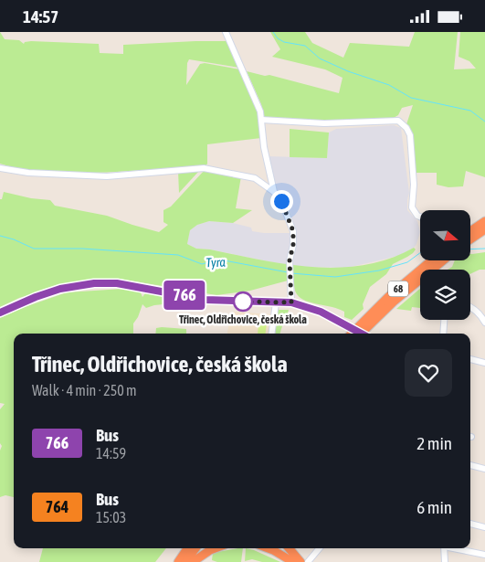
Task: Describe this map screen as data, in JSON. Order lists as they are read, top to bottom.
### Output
{
  "streets": {
    "highway": ["68"]
  },
  "water": ["Tyra"],
  "places": ["Třinec, Oldřichovice, česká škola"],
  "lines": ["bus line 766"],
  "north": "right",
  "page": {
    "status": "14:57",
    "on_map": "766",
    "heading": ["Třinec, Oldřichovice, česká škola", "Walk · 4 min · 250 m"],
    "list": [
      {
        "mark": "766",
        "name": "Bus",
        "note": "14:59",
        "value": "2 min"
      },
      {
        "mark": "764",
        "name": "Bus",
        "note": "15:03",
        "value": "6 min"
      }
    ]
  }
}
